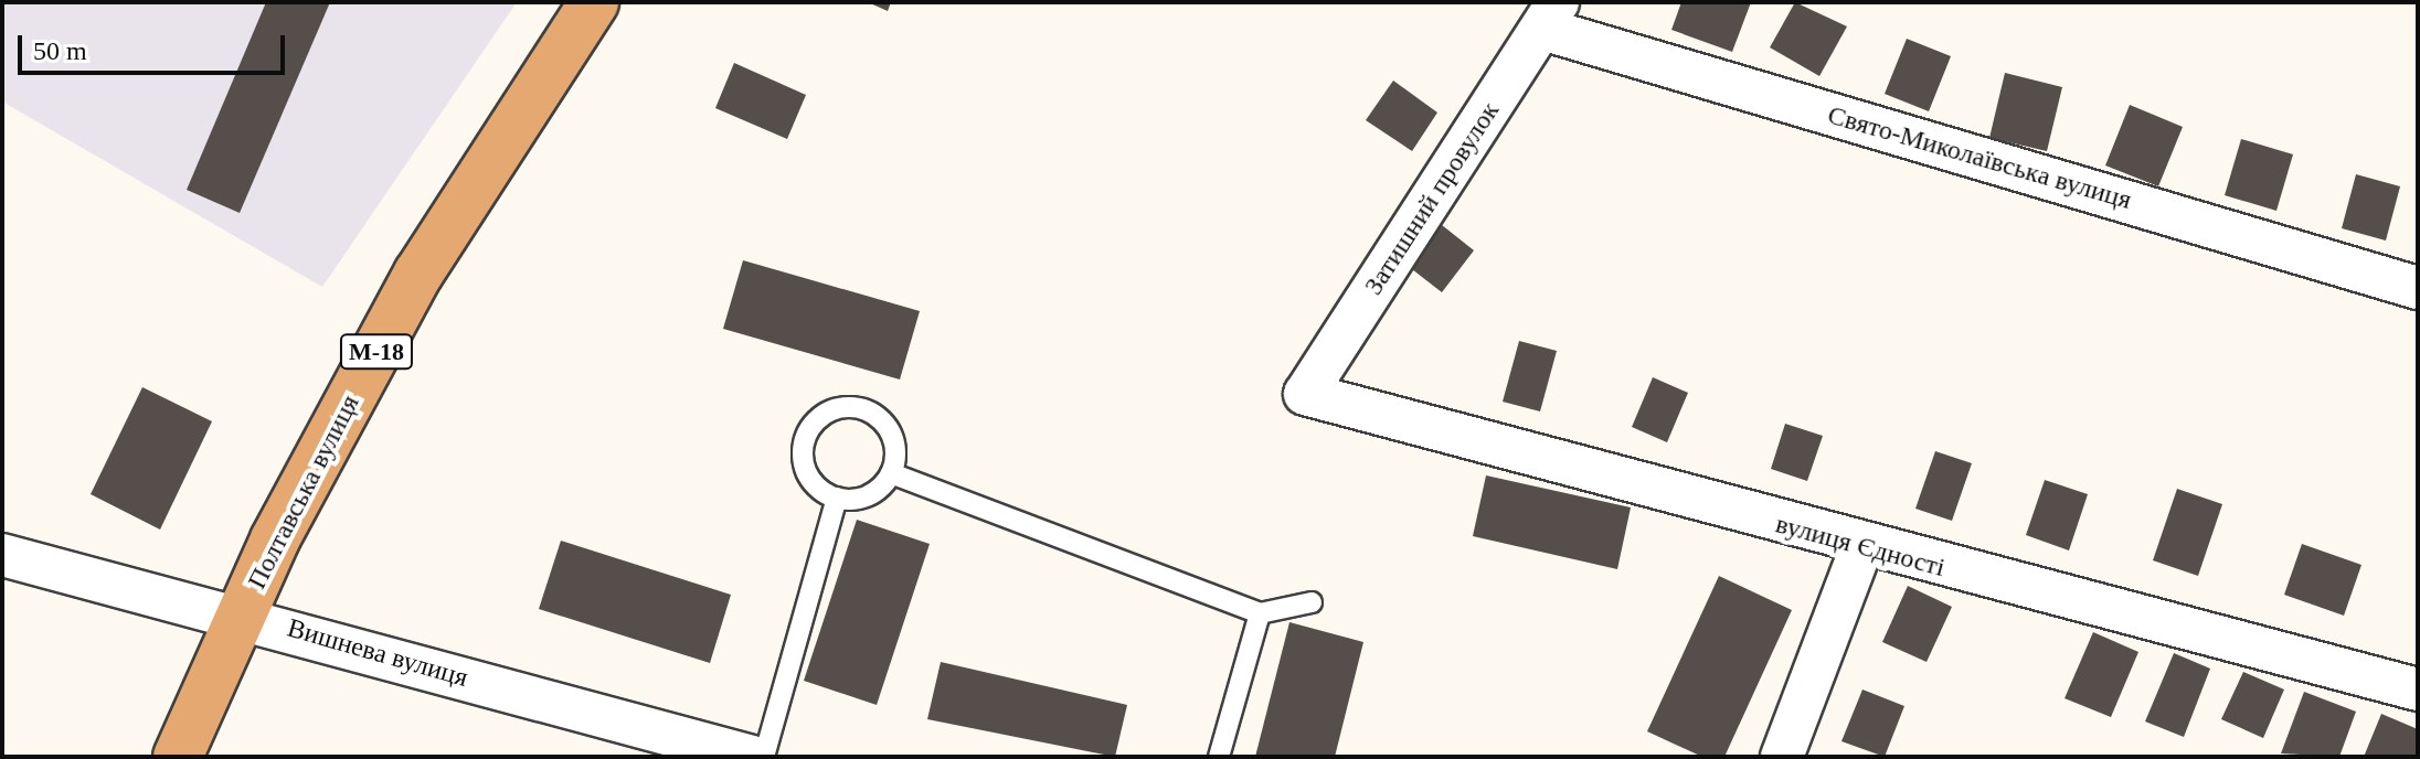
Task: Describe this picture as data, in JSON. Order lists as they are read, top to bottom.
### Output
{
  "streets": {
    "highway": ["М-18", "Полтавська вулиця"],
    "street": [
      "Свято-Миколаївська вулиця",
      "Затишний провулок",
      "вулиця Єдності",
      "Вишнева вулиця"
    ]
  },
  "crossings": [
    ["Свято-Миколаївська вулиця", "Затишний провулок"],
    ["Затишний провулок", "вулиця Єдності"],
    ["Полтавська вулиця", "Вишнева вулиця"]
  ],
  "scale_bar": "50 m"
}
